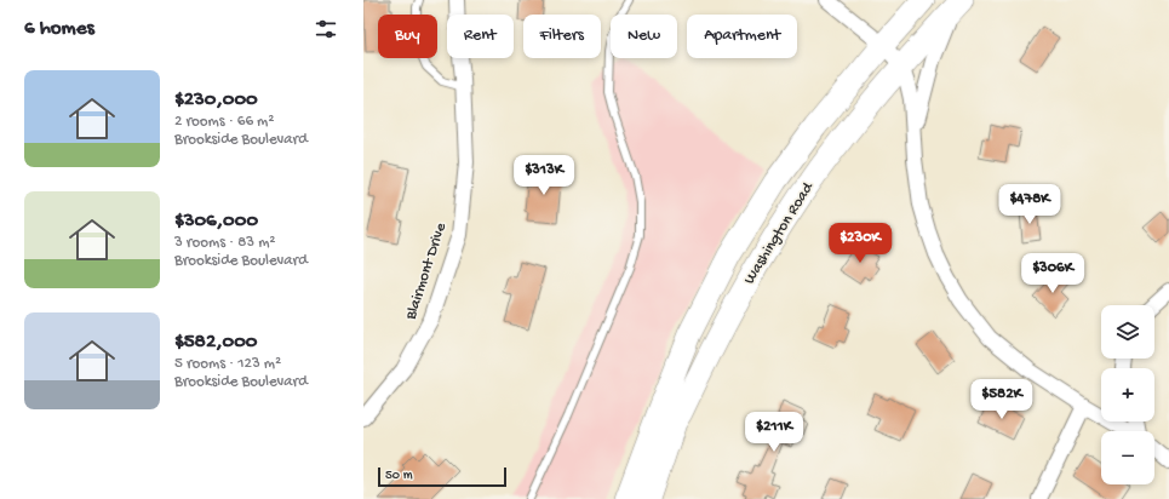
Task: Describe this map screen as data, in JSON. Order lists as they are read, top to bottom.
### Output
{
  "streets": {
    "main road": ["Washington Road"],
    "street": ["Blairmont Drive"]
  },
  "scale_bar": "50 m",
  "page": {
    "heading": "6 homes",
    "chip": [
      "Buy",
      "Rent",
      "Filters",
      "New",
      "Apartment"
    ],
    "list": [
      {
        "name": "$230,000",
        "note": "2 rooms · 66 m² · Brookside Boulevard"
      },
      {
        "name": "$306,000",
        "note": "3 rooms · 83 m² · Brookside Boulevard"
      },
      {
        "name": "$582,000",
        "note": "5 rooms · 123 m² · Brookside Boulevard"
      }
    ],
    "price": [
      "$313K",
      "$478K",
      "$230K",
      "$306K",
      "$582K",
      "$211K"
    ],
    "map_buttons": ["+", "−"],
    "scale": "50 m"
  }
}
